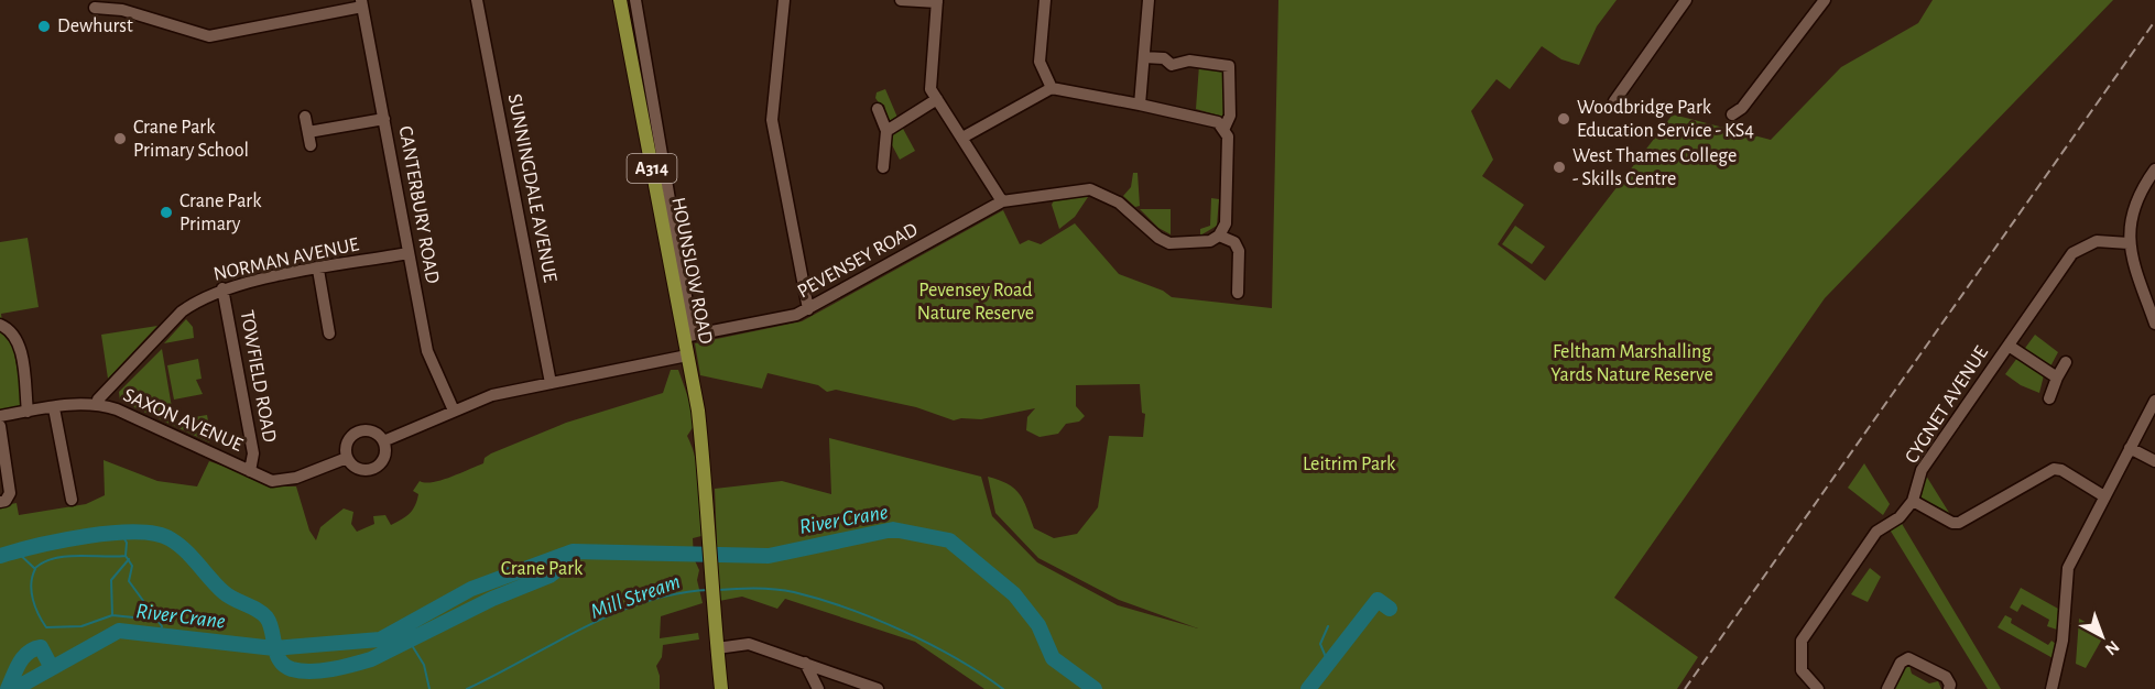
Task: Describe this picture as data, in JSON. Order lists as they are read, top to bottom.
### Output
{
  "streets": {
    "main road": ["A314", "HOUNSLOW ROAD"],
    "street": [
      "SUNNINGDALE AVENUE",
      "CANTERBURY ROAD",
      "NORMAN AVENUE",
      "PEVENSEY ROAD",
      "TOWFIELD ROAD",
      "CYGNET AVENUE",
      "SAXON AVENUE"
    ]
  },
  "crossings": [
    ["A314", "HOUNSLOW ROAD"],
    ["CANTERBURY ROAD", "NORMAN AVENUE"],
    ["NORMAN AVENUE", "TOWFIELD ROAD"],
    ["NORMAN AVENUE", "SAXON AVENUE"],
    ["PEVENSEY ROAD", "HOUNSLOW ROAD"],
    ["TOWFIELD ROAD", "SAXON AVENUE"]
  ],
  "water": ["River Crane", "Mill Stream"],
  "parks": [
    "Pevensey Road Nature Reserve",
    "Feltham Marshalling Yards Nature Reserve",
    "Leitrim Park",
    "Crane Park"
  ],
  "places": [
    "Dewhurst",
    "Woodbridge Park Education Service - KS4",
    "Crane Park Primary School",
    "West Thames College - Skills Centre",
    "Crane Park Primary"
  ],
  "north": "bottom right"
}
